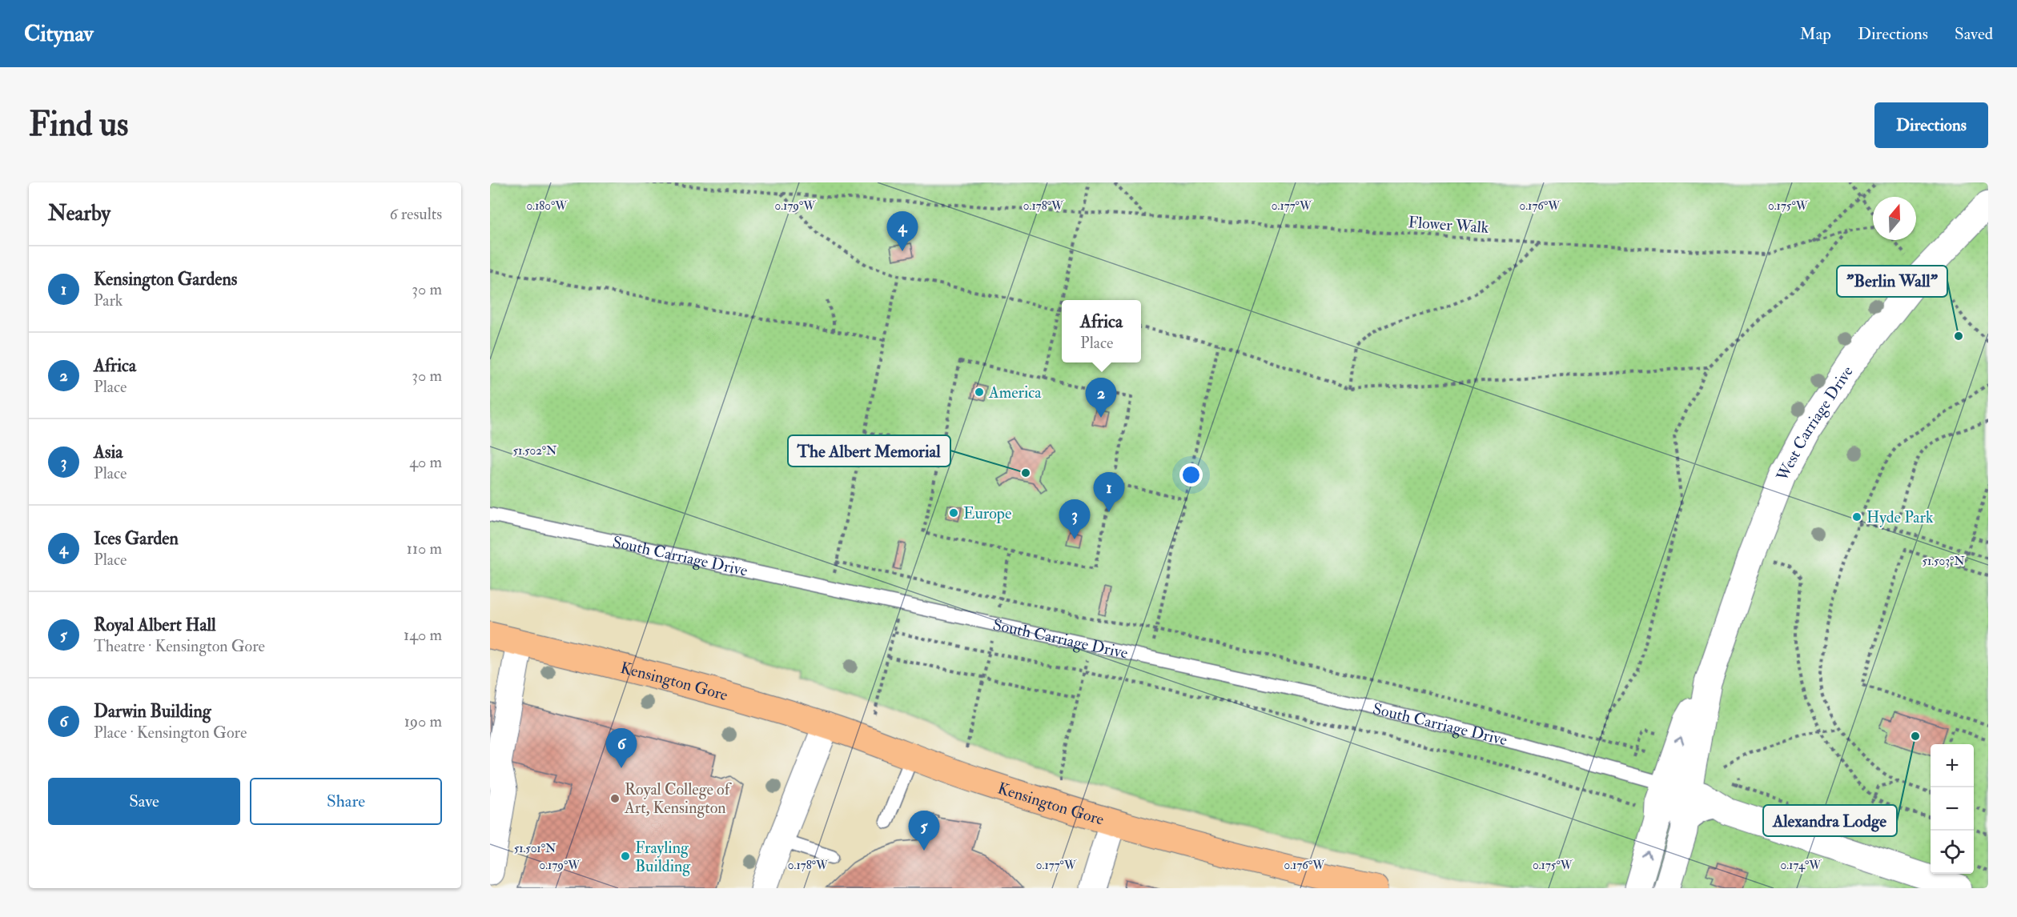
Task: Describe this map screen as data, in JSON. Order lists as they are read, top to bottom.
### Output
{
  "streets": {
    "main road": ["Kensington Gore"],
    "street": ["West Carriage Drive"],
    "lane": ["South Carriage Drive"],
    "path": ["Flower Walk"]
  },
  "crossings": [
    ["West Carriage Drive", "South Carriage Drive"]
  ],
  "places": [
    "\"Berlin Wall\"",
    "America",
    "The Albert Memorial",
    "Europe",
    "Hyde Park",
    "Alexandra Lodge",
    "Royal College of Art, Kensington",
    "Frayling Building"
  ],
  "north": "top",
  "page": {
    "header": "Citynav",
    "nav": ["Map", "Directions", "Saved"],
    "buttons": [
      "Directions",
      ["Save", "Share"]
    ],
    "title": "Find us",
    "heading": ["Nearby", "6 results"],
    "pins": [
      "4",
      "2",
      "1",
      "3",
      "6",
      "5"
    ],
    "list": [
      {
        "mark": "1",
        "name": "Kensington Gardens",
        "note": "Park",
        "value": "30 m"
      },
      {
        "mark": "2",
        "name": "Africa",
        "note": "Place",
        "value": "30 m"
      },
      {
        "mark": "3",
        "name": "Asia",
        "note": "Place",
        "value": "40 m"
      },
      {
        "mark": "4",
        "name": "Ices Garden",
        "note": "Place",
        "value": "110 m"
      },
      {
        "mark": "5",
        "name": "Royal Albert Hall",
        "note": "Theatre · Kensington Gore",
        "value": "140 m"
      },
      {
        "mark": "6",
        "name": "Darwin Building",
        "note": "Place · Kensington Gore",
        "value": "190 m"
      }
    ],
    "popup": ["Africa", "Place"],
    "map_buttons": ["+", "−"]
  },
  "coordinates": [
    "0.180°W",
    "0.179°W",
    "0.178°W",
    "0.177°W",
    "0.176°W",
    "0.175°W",
    "51.502°N",
    "51.503°N",
    "51.501°N",
    "0.174°W"
  ]
}
